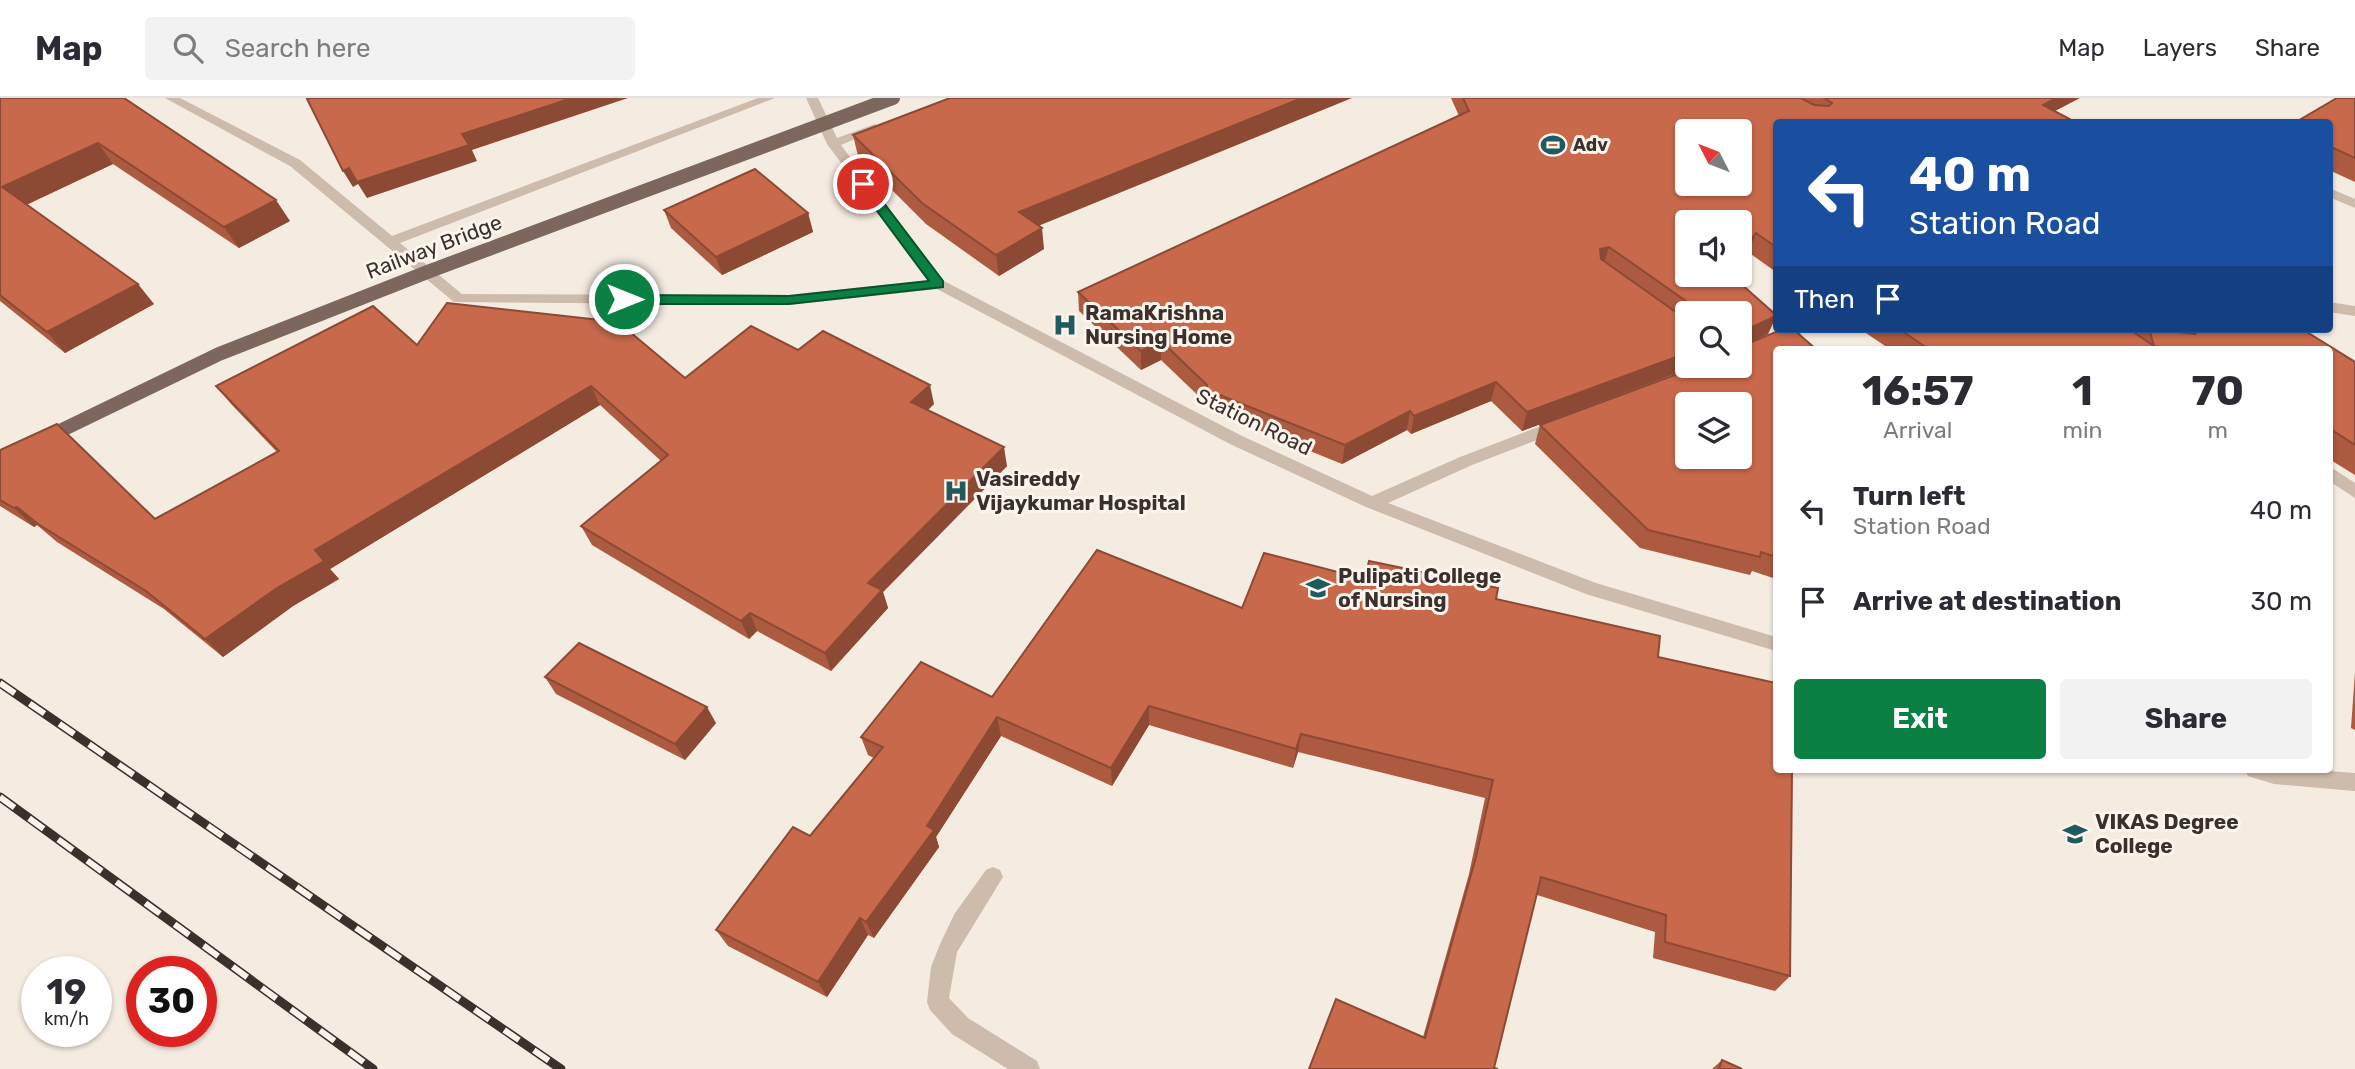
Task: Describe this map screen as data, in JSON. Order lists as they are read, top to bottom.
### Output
{
  "streets": {
    "main road": ["Railway Bridge"],
    "street": ["Station Road"]
  },
  "places": {
    "sports": ["Adv"],
    "hospital": ["RamaKrishna Nursing Home", "Vasireddy Vijaykumar Hospital"],
    "school or university": ["Pulipati College of Nursing", "VIKAS Degree College"]
  },
  "north": "top left",
  "page": {
    "header": "Map",
    "search": "Search here",
    "nav": ["Map", "Layers", "Share"],
    "turn": ["40 m", "Station Road"],
    "then": "Then",
    "eta": [
      "16:57",
      "Arrival",
      "1",
      "min",
      "70",
      "m"
    ],
    "list": [
      {
        "name": "Turn left",
        "note": "Station Road",
        "value": "40 m"
      },
      {
        "name": "Arrive at destination",
        "value": "30 m"
      }
    ],
    "buttons": ["Exit", "Share"],
    "speed": "19 km/h",
    "limit": "30"
  }
}
